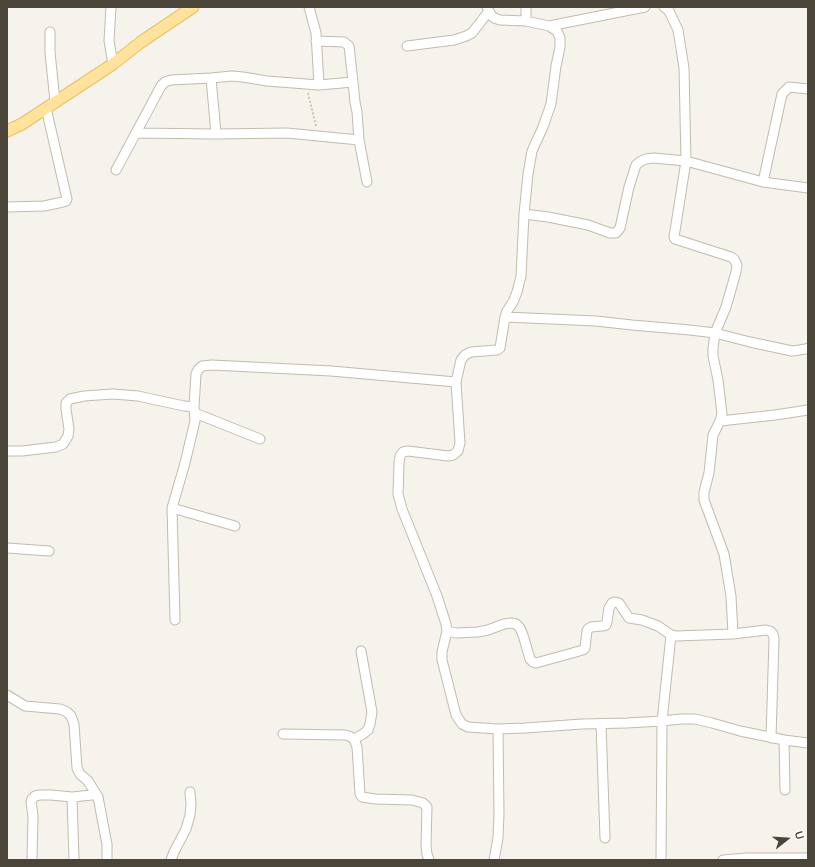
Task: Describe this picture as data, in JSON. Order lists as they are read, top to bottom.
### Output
{
  "north": "right"
}
